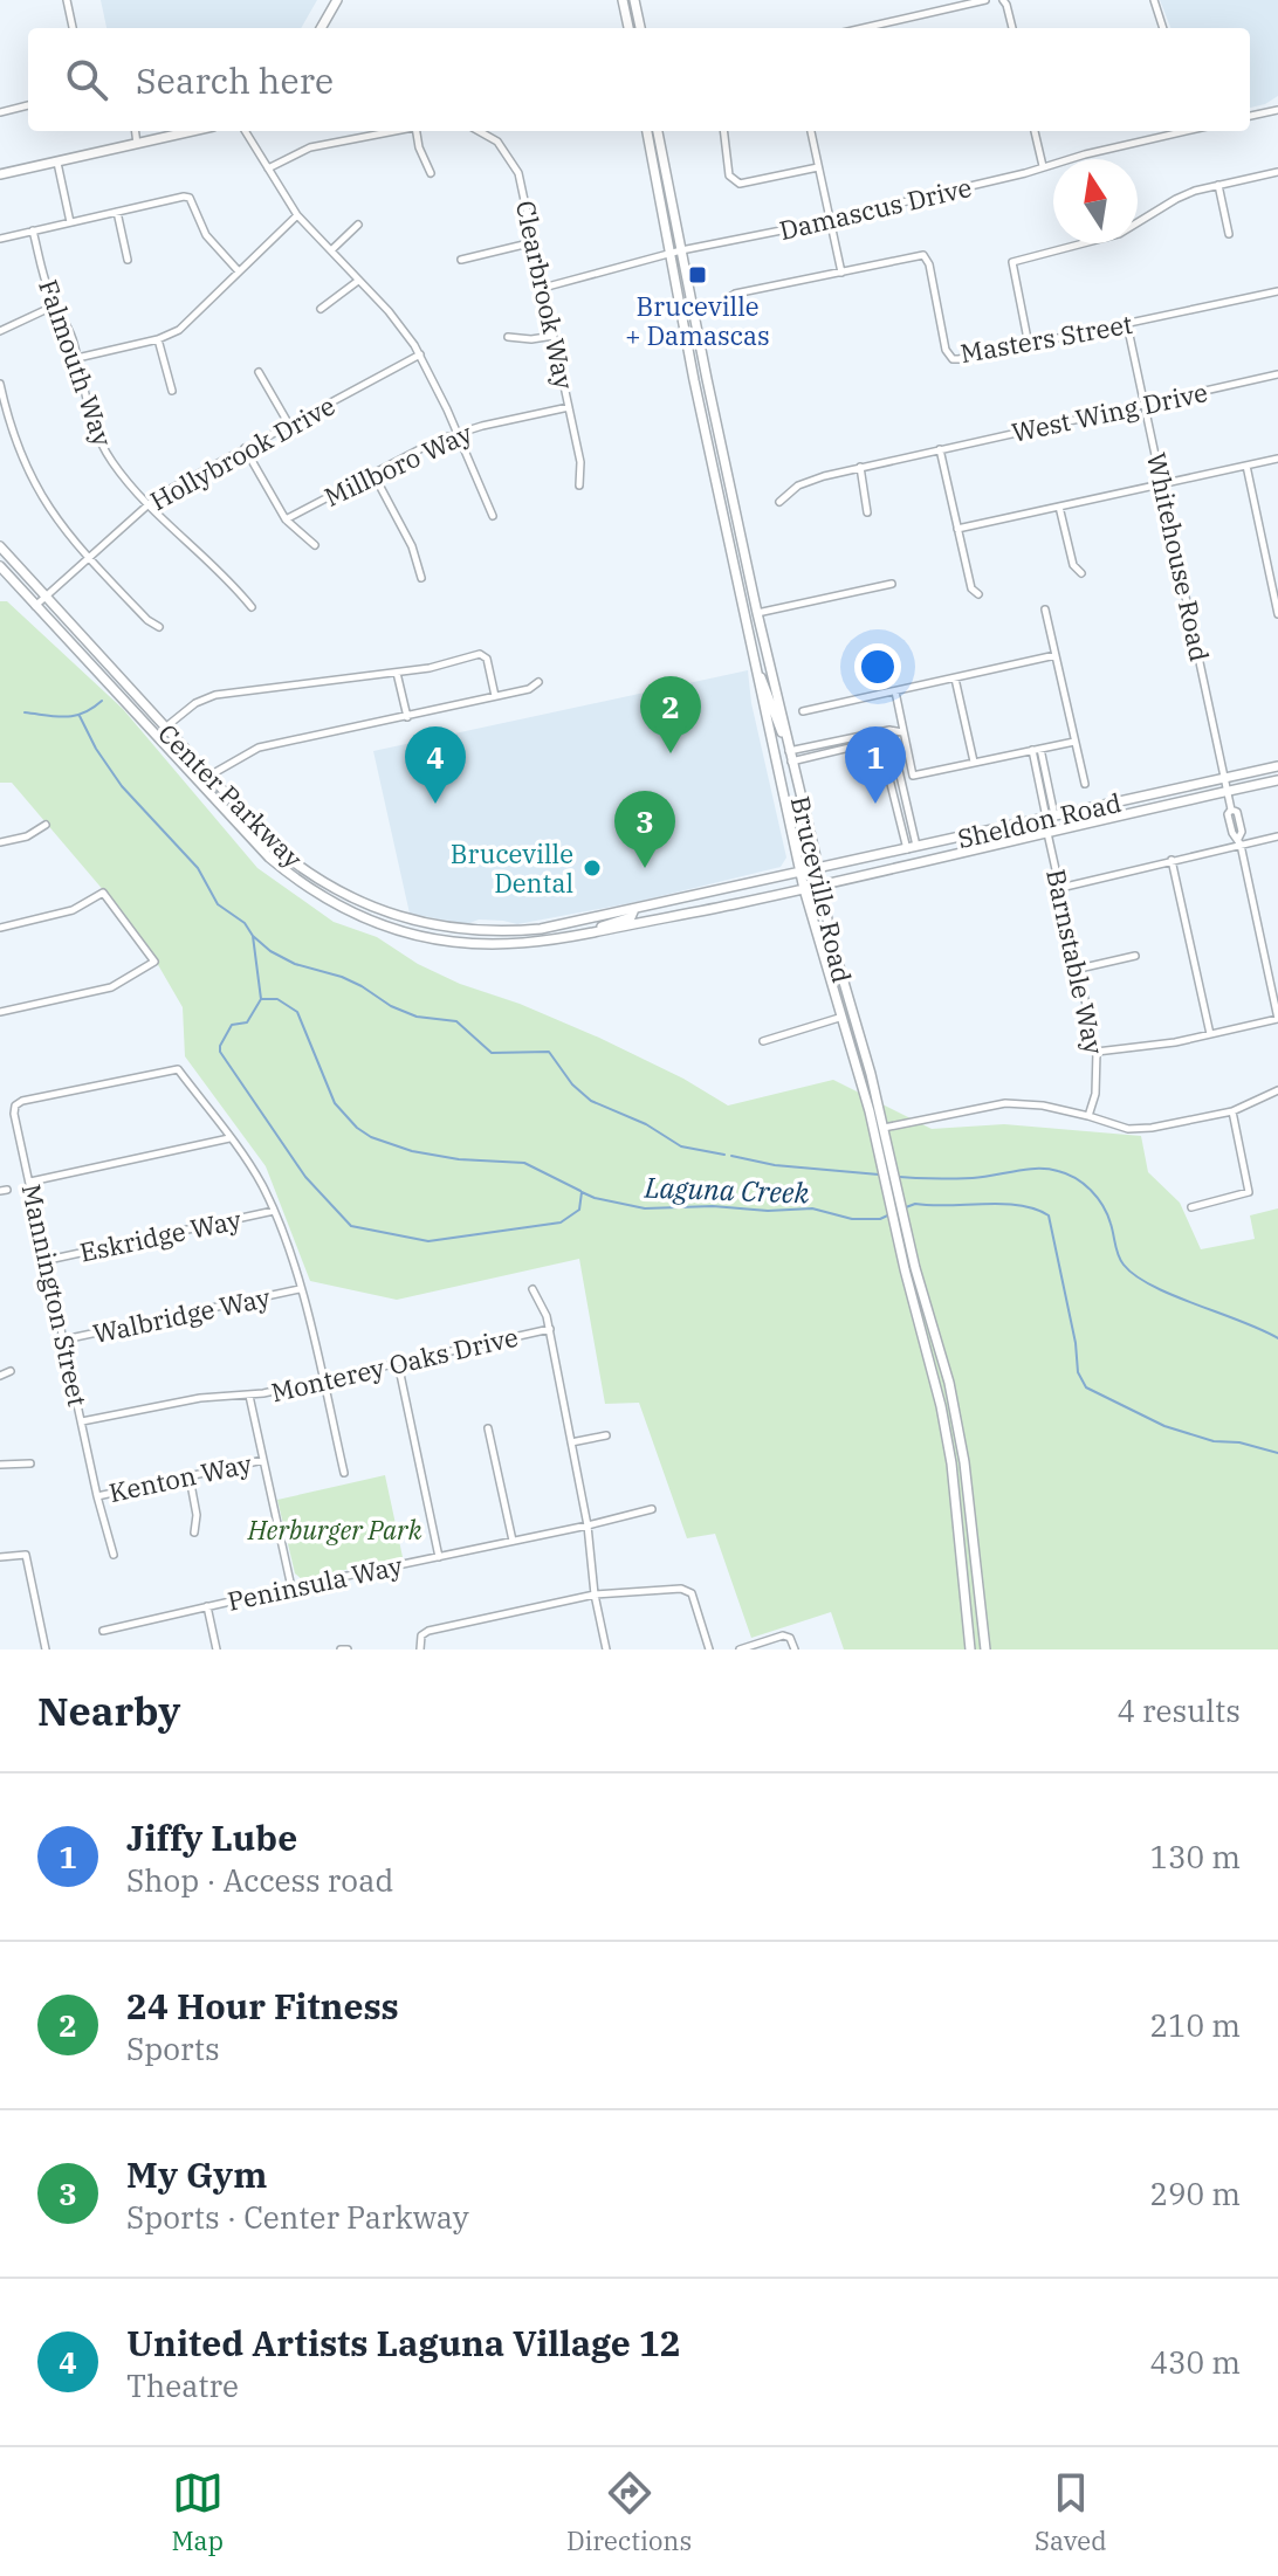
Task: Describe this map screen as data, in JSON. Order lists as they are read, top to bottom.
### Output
{
  "streets": {
    "main road": ["Center Parkway", "Sheldon Road", "Bruceville Road"],
    "street": [
      "Damascus Drive",
      "Clearbrook Way",
      "Masters Street",
      "Falmouth Way",
      "West Wing Drive",
      "Hollybrook Drive",
      "Millboro Way",
      "Whitehouse Road",
      "Barnstable Way",
      "Eskridge Way",
      "Mannington Street",
      "Walbridge Way",
      "Monterey Oaks Drive",
      "Kenton Way",
      "Peninsula Way"
    ]
  },
  "crossings": [
    ["Damascus Drive", "Clearbrook Way"],
    ["Damascus Drive", "Bruceville Road"],
    ["Clearbrook Way", "Millboro Way"],
    ["Masters Street", "Whitehouse Road"],
    ["Falmouth Way", "Hollybrook Drive"],
    ["West Wing Drive", "Whitehouse Road"],
    ["Hollybrook Drive", "Center Parkway"],
    ["Whitehouse Road", "Sheldon Road"],
    ["Center Parkway", "Sheldon Road"],
    ["Center Parkway", "Bruceville Road"],
    ["Sheldon Road", "Bruceville Road"],
    ["Sheldon Road", "Barnstable Way"],
    ["Eskridge Way", "Mannington Street"],
    ["Mannington Street", "Walbridge Way"],
    ["Mannington Street", "Monterey Oaks Drive"],
    ["Mannington Street", "Kenton Way"],
    ["Monterey Oaks Drive", "Peninsula Way"]
  ],
  "water": ["Laguna Creek"],
  "parks": ["Herburger Park"],
  "places": {
    "transit": ["Bruceville + Damascas"],
    "other": ["Bruceville Dental"]
  },
  "north": "top",
  "page": {
    "search": "Search here",
    "pins": [
      "2",
      "1",
      "4",
      "3"
    ],
    "heading": ["Nearby", "4 results"],
    "list": [
      {
        "mark": "1",
        "name": "Jiffy Lube",
        "note": "Shop · Access road",
        "value": "130 m"
      },
      {
        "mark": "2",
        "name": "24 Hour Fitness",
        "note": "Sports",
        "value": "210 m"
      },
      {
        "mark": "3",
        "name": "My Gym",
        "note": "Sports · Center Parkway",
        "value": "290 m"
      },
      {
        "mark": "4",
        "name": "United Artists Laguna Village 12",
        "note": "Theatre",
        "value": "430 m"
      }
    ],
    "nav": ["Map", "Directions", "Saved"]
  }
}
